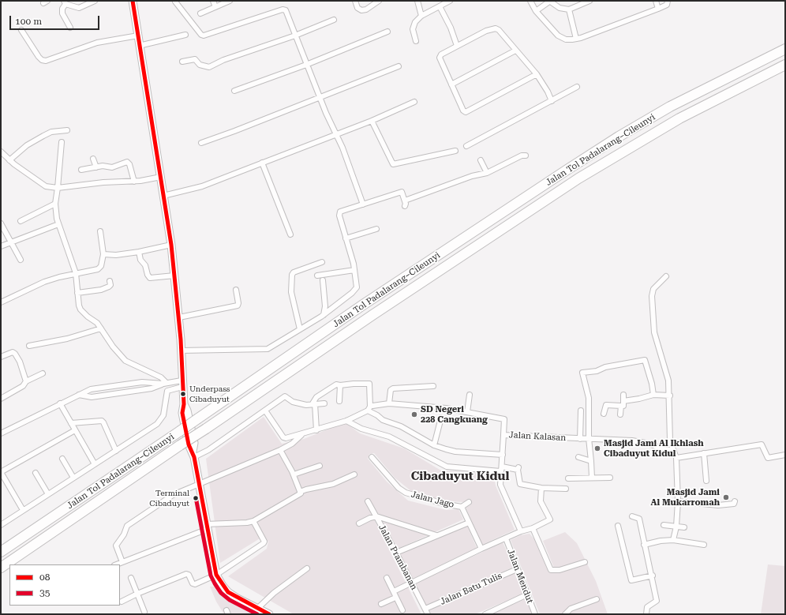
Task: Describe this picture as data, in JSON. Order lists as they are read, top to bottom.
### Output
{
  "streets": {
    "highway": ["Jalan Tol Padalarang–Cileunyi"],
    "street": [
      "Jalan Kalasan",
      "Jalan Jago",
      "Jalan Prambanan",
      "Jalan Mendut",
      "Jalan Batu Tulis"
    ]
  },
  "crossings": [
    ["Jalan Prambanan", "Jalan Batu Tulis"],
    ["Jalan Mendut", "Jalan Batu Tulis"]
  ],
  "districts": ["Cibaduyut Kidul"],
  "places": [
    "Underpass Cibaduyut",
    "SD Negeri 228 Cangkuang",
    "Masjid Jami Al Ikhlash Cibaduyut Kidul",
    "Masjid Jami Al Mukarromah",
    "Terminal Cibaduyut"
  ],
  "lines": ["transit line 08", "transit line 35"],
  "legend": ["08", "35"],
  "scale_bar": "100 m"
}
